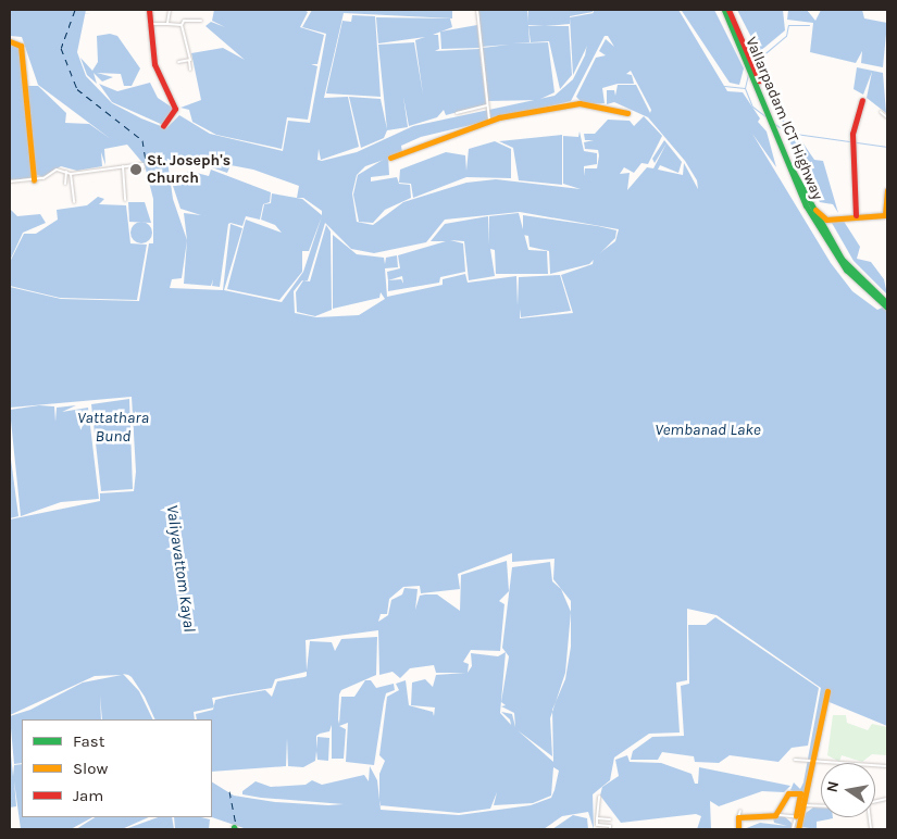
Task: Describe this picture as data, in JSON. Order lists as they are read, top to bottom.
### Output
{
  "streets": {
    "main road": ["Vallarpadam ICT Highway"]
  },
  "water": ["Vattathara Bund", "Vembanad Lake", "Valiyavattom Kayal"],
  "places": ["St. Joseph's Church"],
  "legend": ["Fast", "Slow", "Jam"],
  "north": "left"
}
